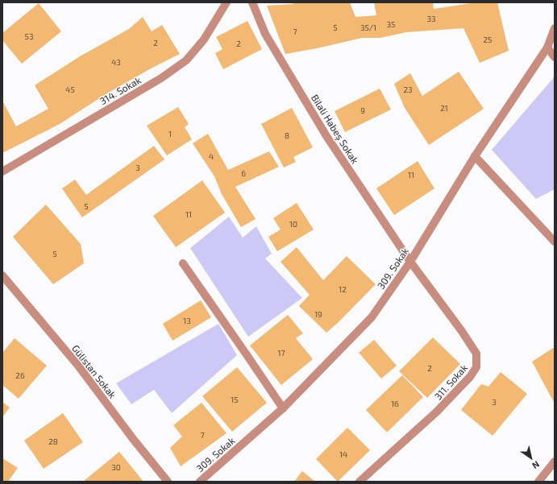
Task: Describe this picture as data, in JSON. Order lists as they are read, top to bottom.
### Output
{
  "streets": {
    "street": [
      "314. Sokak",
      "Bilali Habeş Sokak",
      "309. Sokak",
      "Gülistan Sokak",
      "311. Sokak"
    ]
  },
  "crossings": [
    ["Bilali Habeş Sokak", "309. Sokak"],
    ["Bilali Habeş Sokak", "311. Sokak"],
    ["309. Sokak", "311. Sokak"]
  ],
  "house_numbers": [
    "33",
    "35",
    "5",
    "35/1",
    "7",
    "53",
    "25",
    "2",
    "2",
    "43",
    "45",
    "23",
    "21",
    "9",
    "1",
    "8",
    "4",
    "3",
    "6",
    "11",
    "5",
    "11",
    "10",
    "5",
    "12",
    "19",
    "13",
    "17",
    "2",
    "26",
    "15",
    "3",
    "16",
    "7",
    "28",
    "14",
    "30"
  ],
  "north": "bottom right"
}
